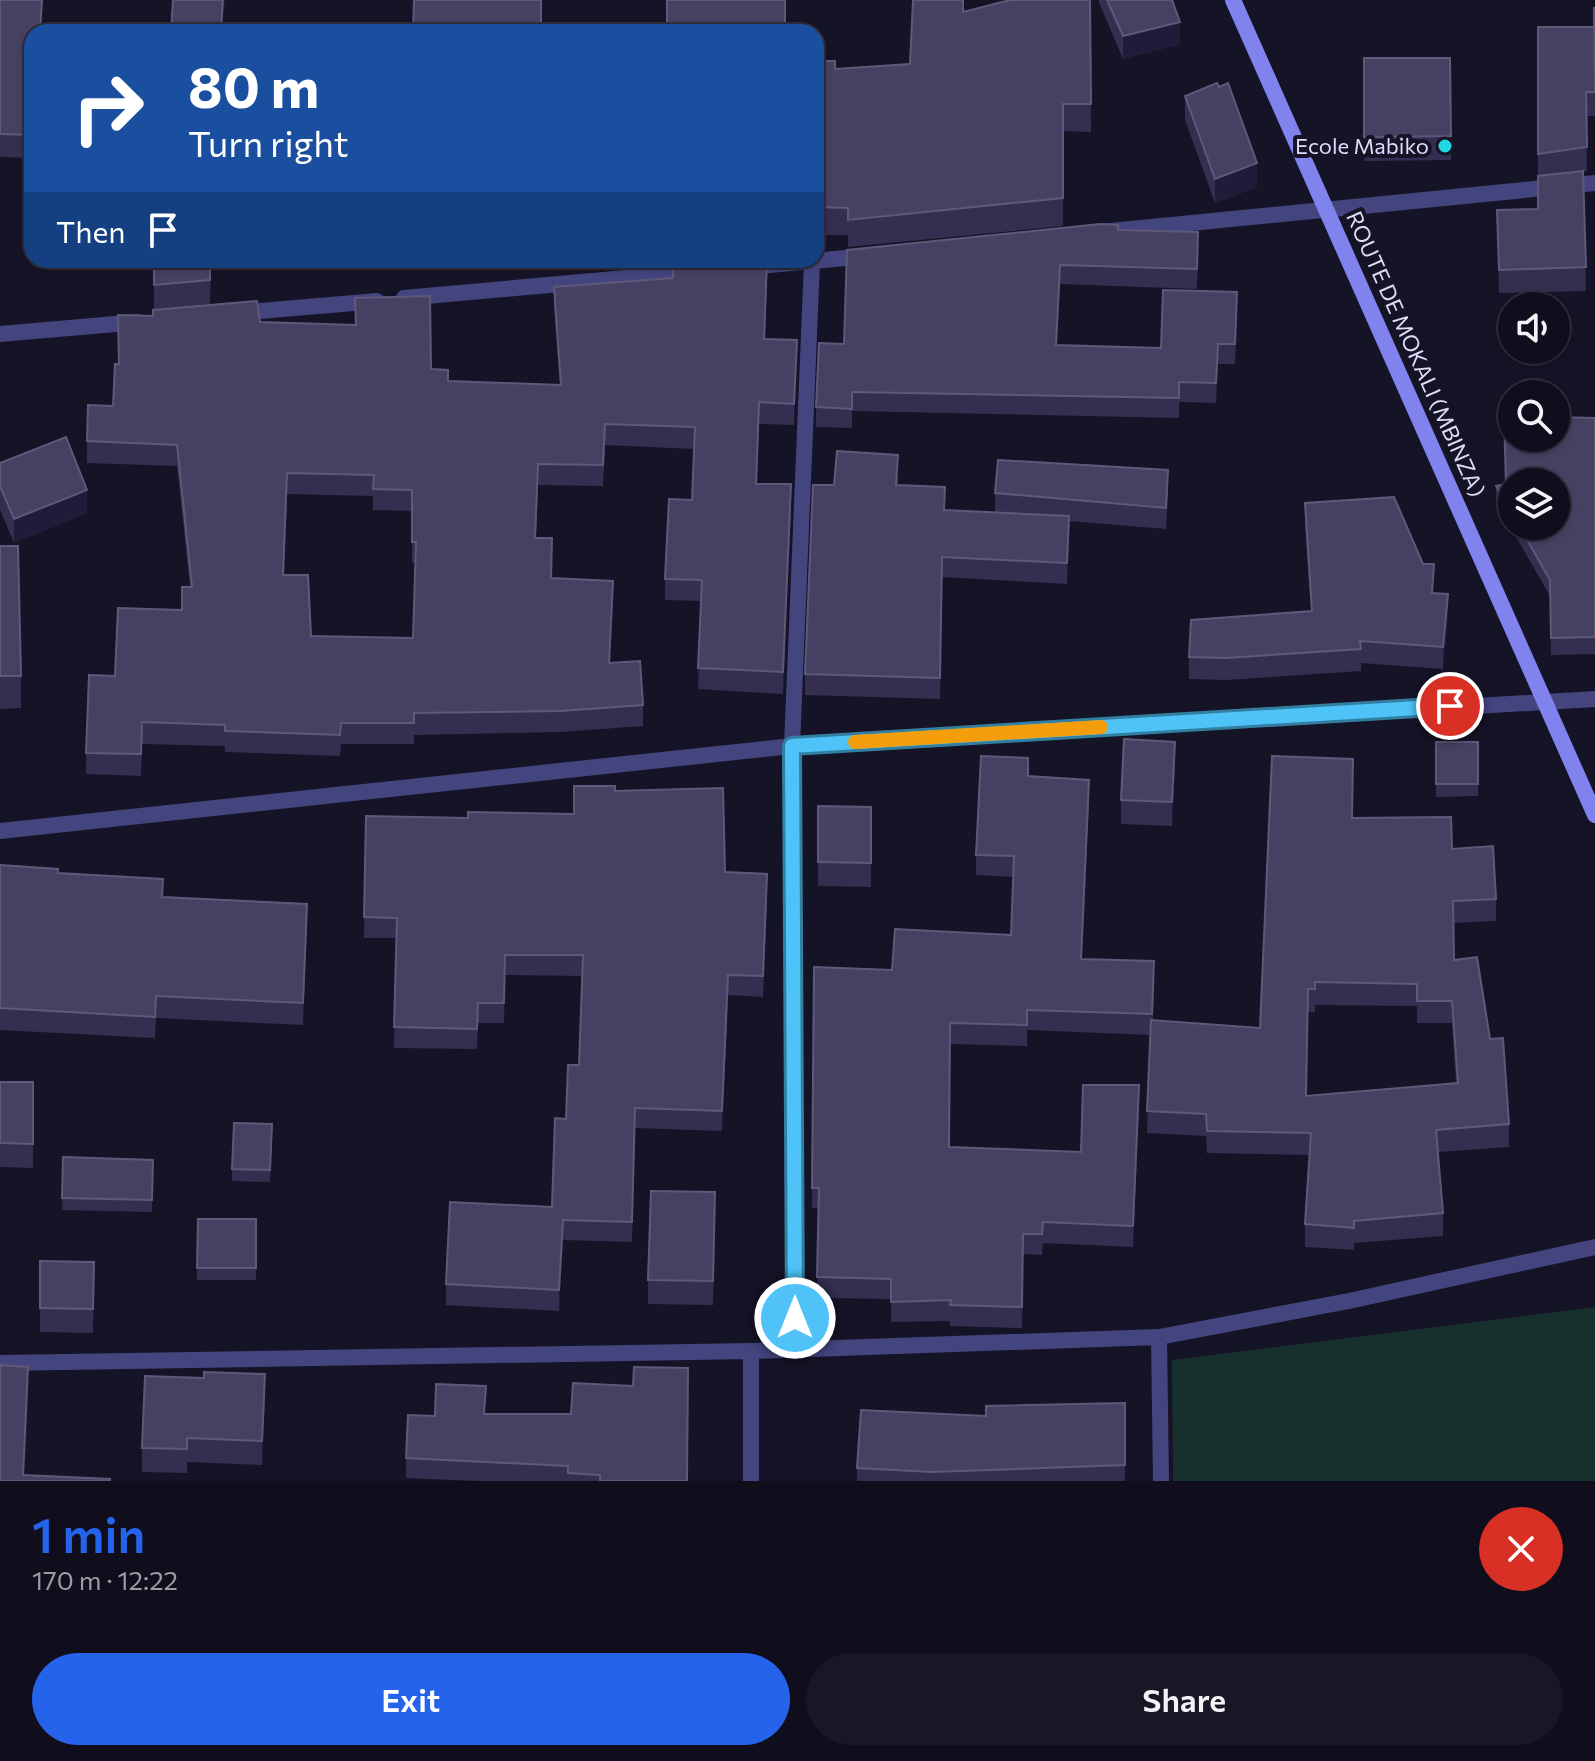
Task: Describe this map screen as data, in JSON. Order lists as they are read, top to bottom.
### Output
{
  "streets": {
    "street": ["ROUTE DE MOKALI (MBINZA)"]
  },
  "places": ["Ecole Mabiko"],
  "page": {
    "turn": ["80 m", "Turn right"],
    "then": "Then",
    "heading": ["1 min", "170 m · 12:22"],
    "buttons": ["Exit", "Share"]
  }
}
